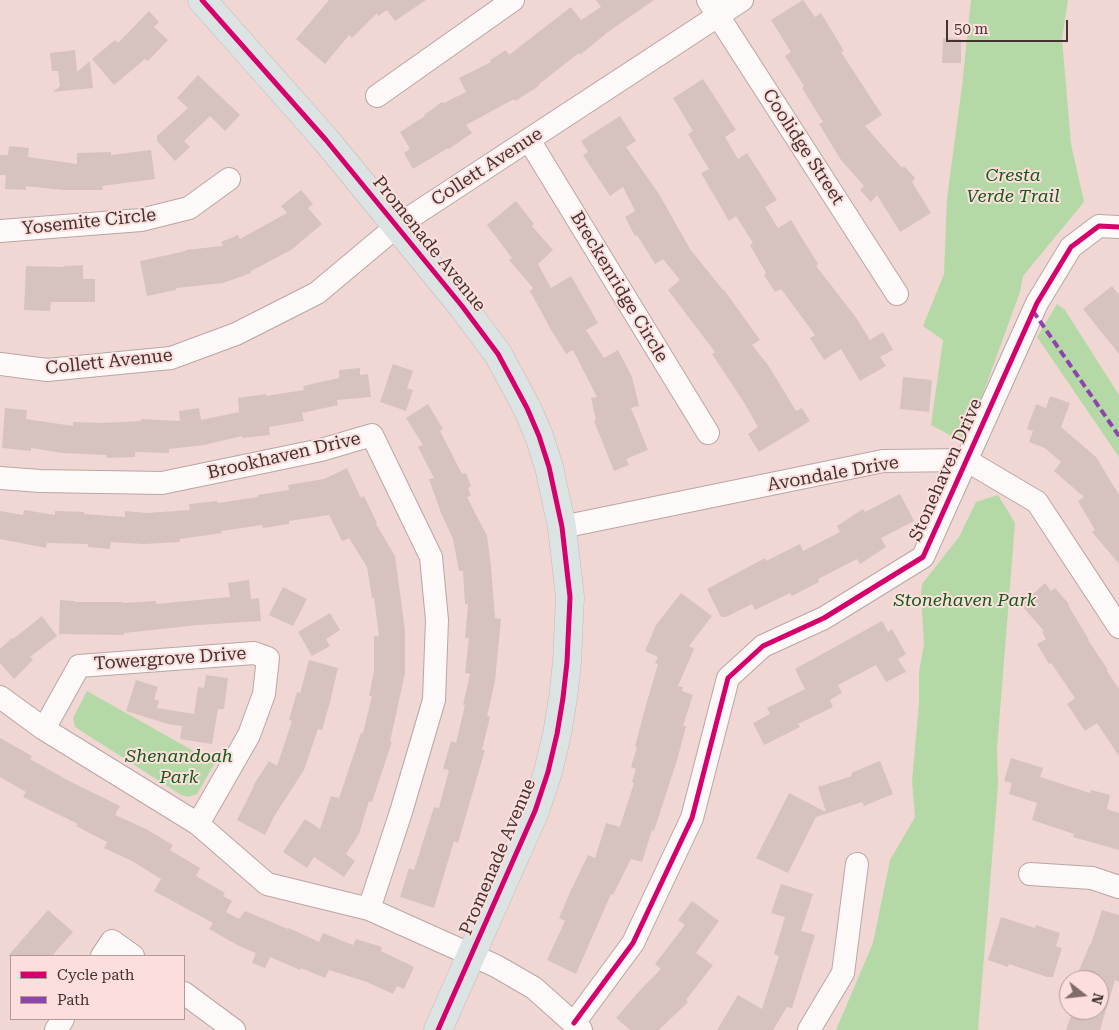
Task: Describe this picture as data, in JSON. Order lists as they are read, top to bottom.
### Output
{
  "streets": {
    "main road": ["Promenade Avenue"],
    "street": [
      "Coolidge Street",
      "Collett Avenue",
      "Yosemite Circle",
      "Breckenridge Circle",
      "Brookhaven Drive",
      "Stonehaven Drive",
      "Avondale Drive",
      "Towergrove Drive"
    ]
  },
  "crossings": [
    ["Coolidge Street", "Collett Avenue"],
    ["Collett Avenue", "Promenade Avenue"],
    ["Collett Avenue", "Breckenridge Circle"],
    ["Promenade Avenue", "Avondale Drive"],
    ["Stonehaven Drive", "Avondale Drive"]
  ],
  "parks": ["Cresta Verde Trail", "Stonehaven Park", "Shenandoah Park"],
  "legend": ["Cycle path", "Path"],
  "scale_bar": "50 m",
  "north": "right"
}
